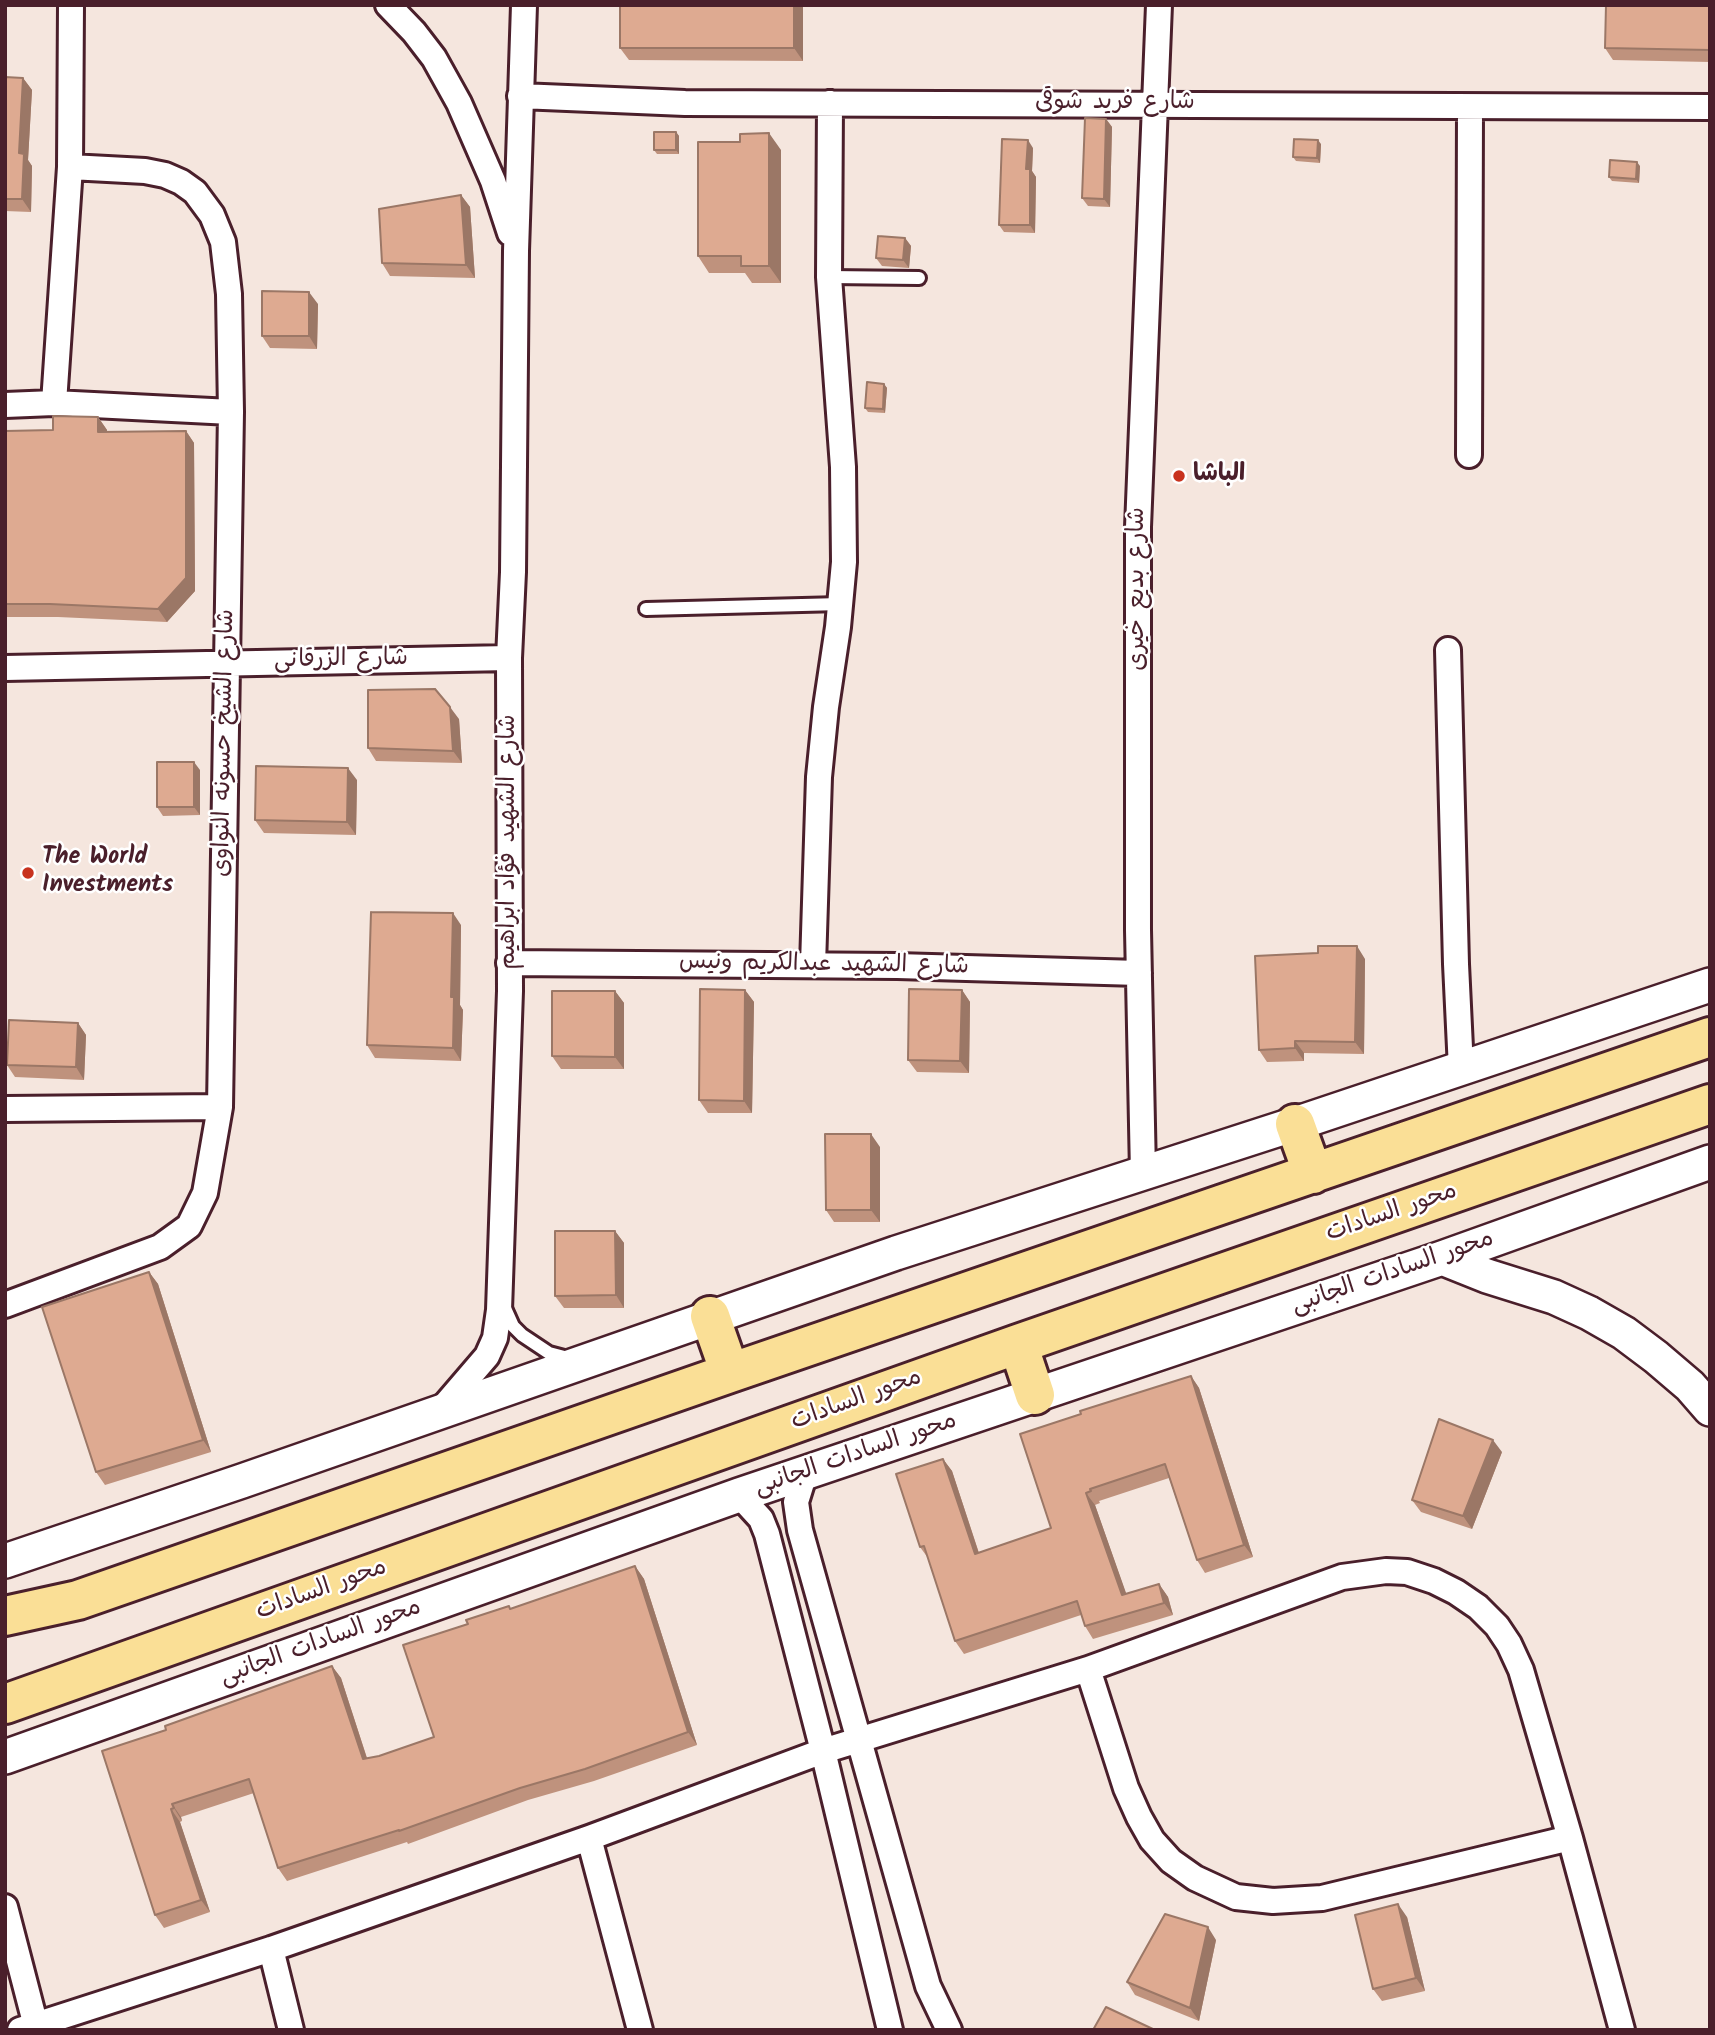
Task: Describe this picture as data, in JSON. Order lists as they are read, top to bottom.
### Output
{
  "streets": {
    "main road": ["محور السادات"],
    "street": [
      "شارع فريد شوقى",
      "شارع بديع خيرى",
      "شارع الزرقانى",
      "شارع الشيخ حسونه النواوى",
      "شارع الشهيد فؤاد ابراهيم",
      "شارع الشهيد عبدالكريم ونيس",
      "محور السادات الجانبى"
    ]
  },
  "crossings": [
    ["شارع فريد شوقى", "شارع بديع خيرى"],
    ["شارع فريد شوقى", "شارع الشهيد فؤاد ابراهيم"],
    ["شارع بديع خيرى", "شارع الشهيد عبدالكريم ونيس"],
    ["شارع الزرقانى", "شارع الشيخ حسونه النواوى"],
    ["شارع الزرقانى", "شارع الشهيد فؤاد ابراهيم"],
    ["شارع الشهيد فؤاد ابراهيم", "شارع الشهيد عبدالكريم ونيس"]
  ],
  "places": ["الباشا", "The World Investments"]
}
